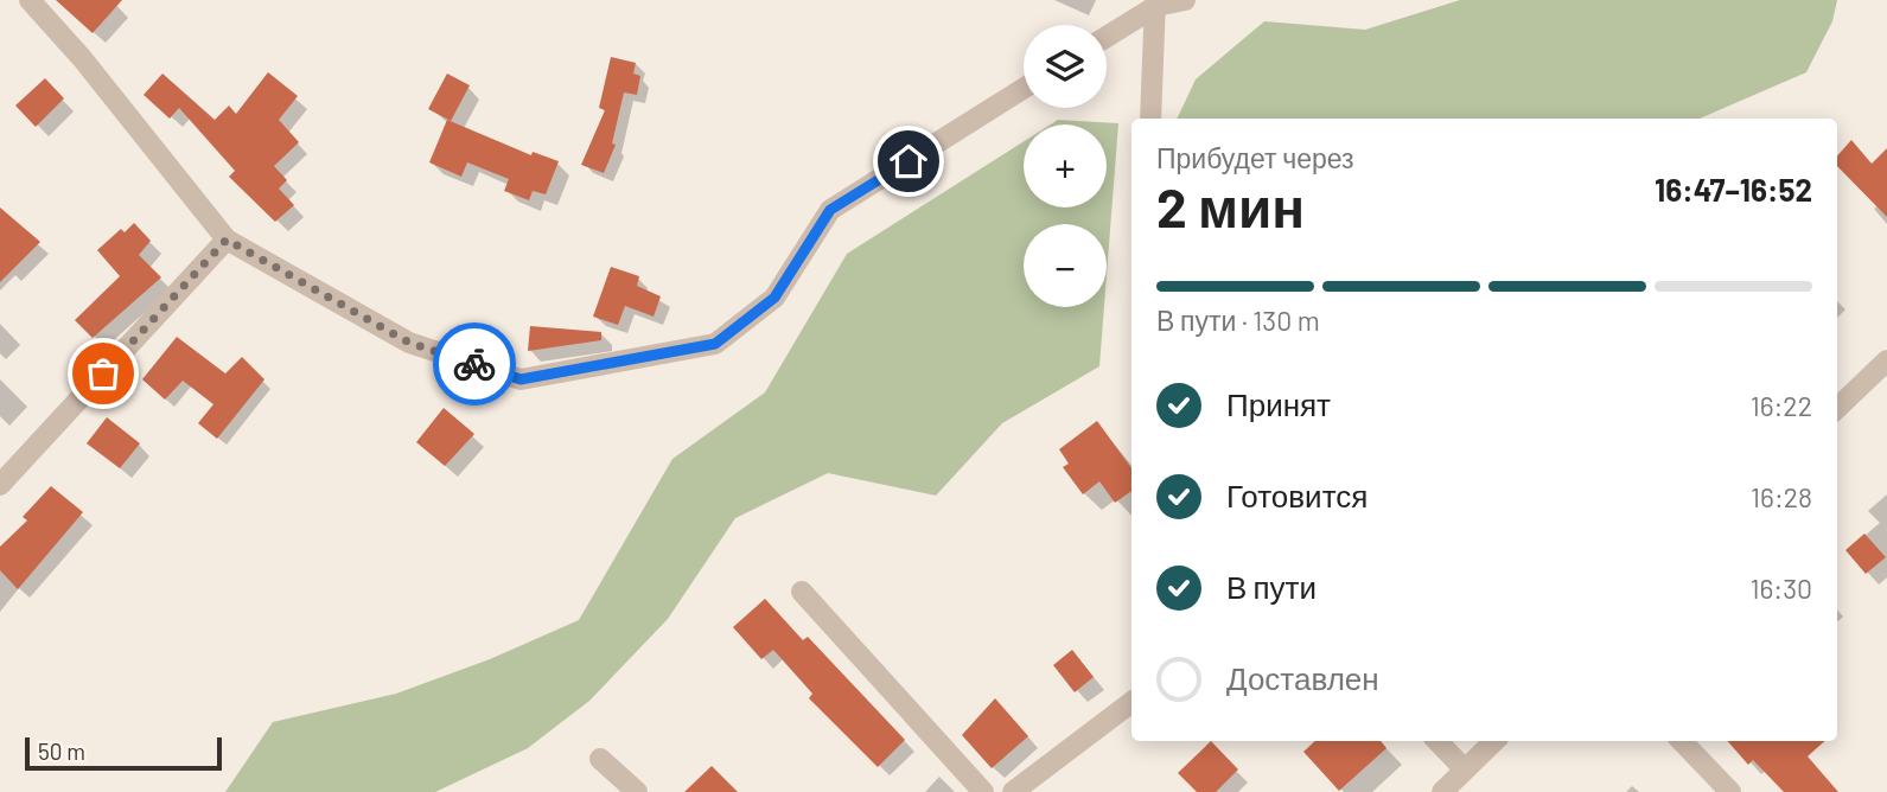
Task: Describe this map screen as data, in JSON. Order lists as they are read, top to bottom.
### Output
{
  "scale_bar": "50 m",
  "page": {
    "map_buttons": ["+", "−"],
    "heading": ["2 мин", "Прибудет через", "16:47–16:52"],
    "bar": "В пути · 130 m",
    "list": [
      ["Принят", "16:22"],
      ["Готовится", "16:28"],
      ["В пути", "16:30"],
      "Доставлен"
    ],
    "scale": "50 m"
  }
}
